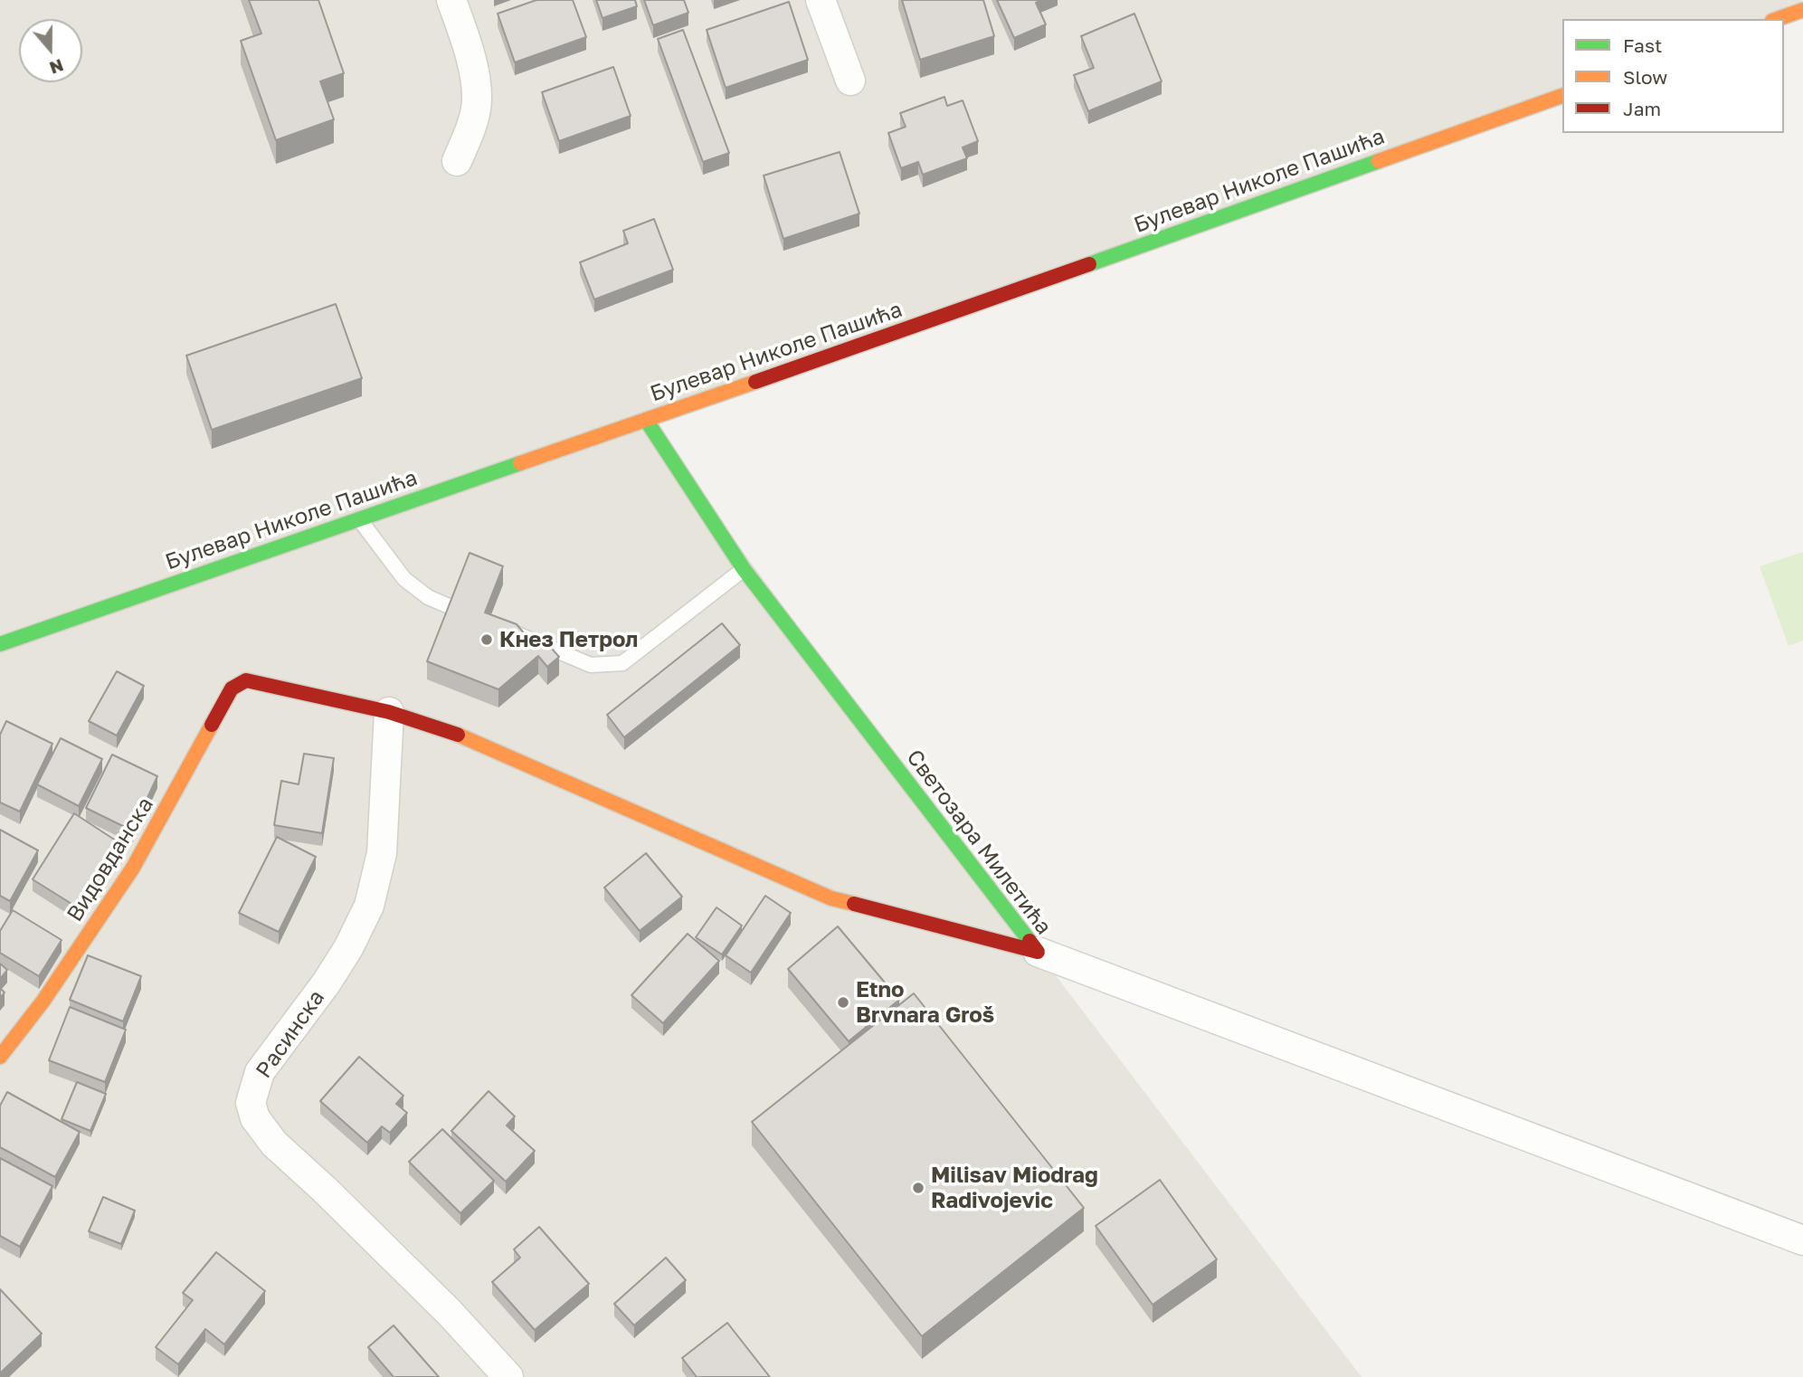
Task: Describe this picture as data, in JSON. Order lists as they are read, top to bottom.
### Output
{
  "streets": {
    "street": [
      "Булевар Николе Пашића",
      "Светозара Милетића",
      "Видовданска",
      "Расинска"
    ]
  },
  "crossings": [
    ["Булевар Николе Пашића", "Светозара Милетића"],
    ["Светозара Милетића", "Видовданска"],
    ["Светозара Милетића", "Расинска"]
  ],
  "places": ["Кнез Петрол", "Etno Brvnara Groš", "Milisav Miodrag Radivojevic"],
  "legend": ["Fast", "Slow", "Jam"],
  "north": "bottom"
}
